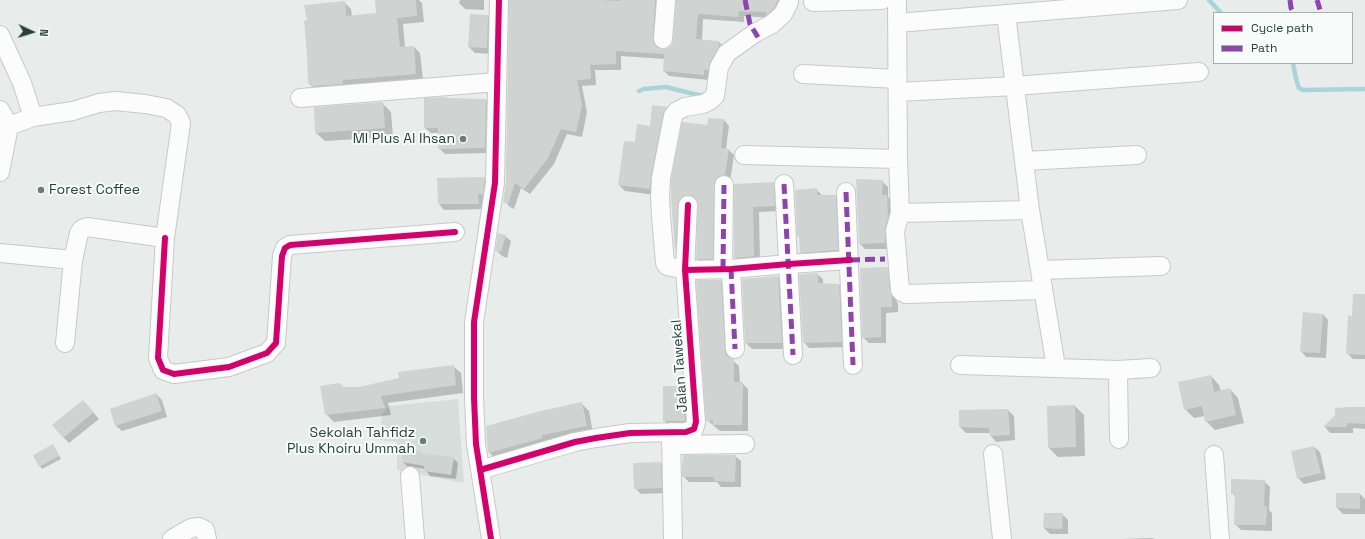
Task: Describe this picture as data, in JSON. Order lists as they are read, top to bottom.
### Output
{
  "streets": {
    "street": ["Jalan Tawekal"]
  },
  "places": ["MI Plus Al Ihsan", "Forest Coffee", "Sekolah Tahfidz Plus Khoiru Ummah"],
  "legend": ["Cycle path", "Path"],
  "north": "right"
}
